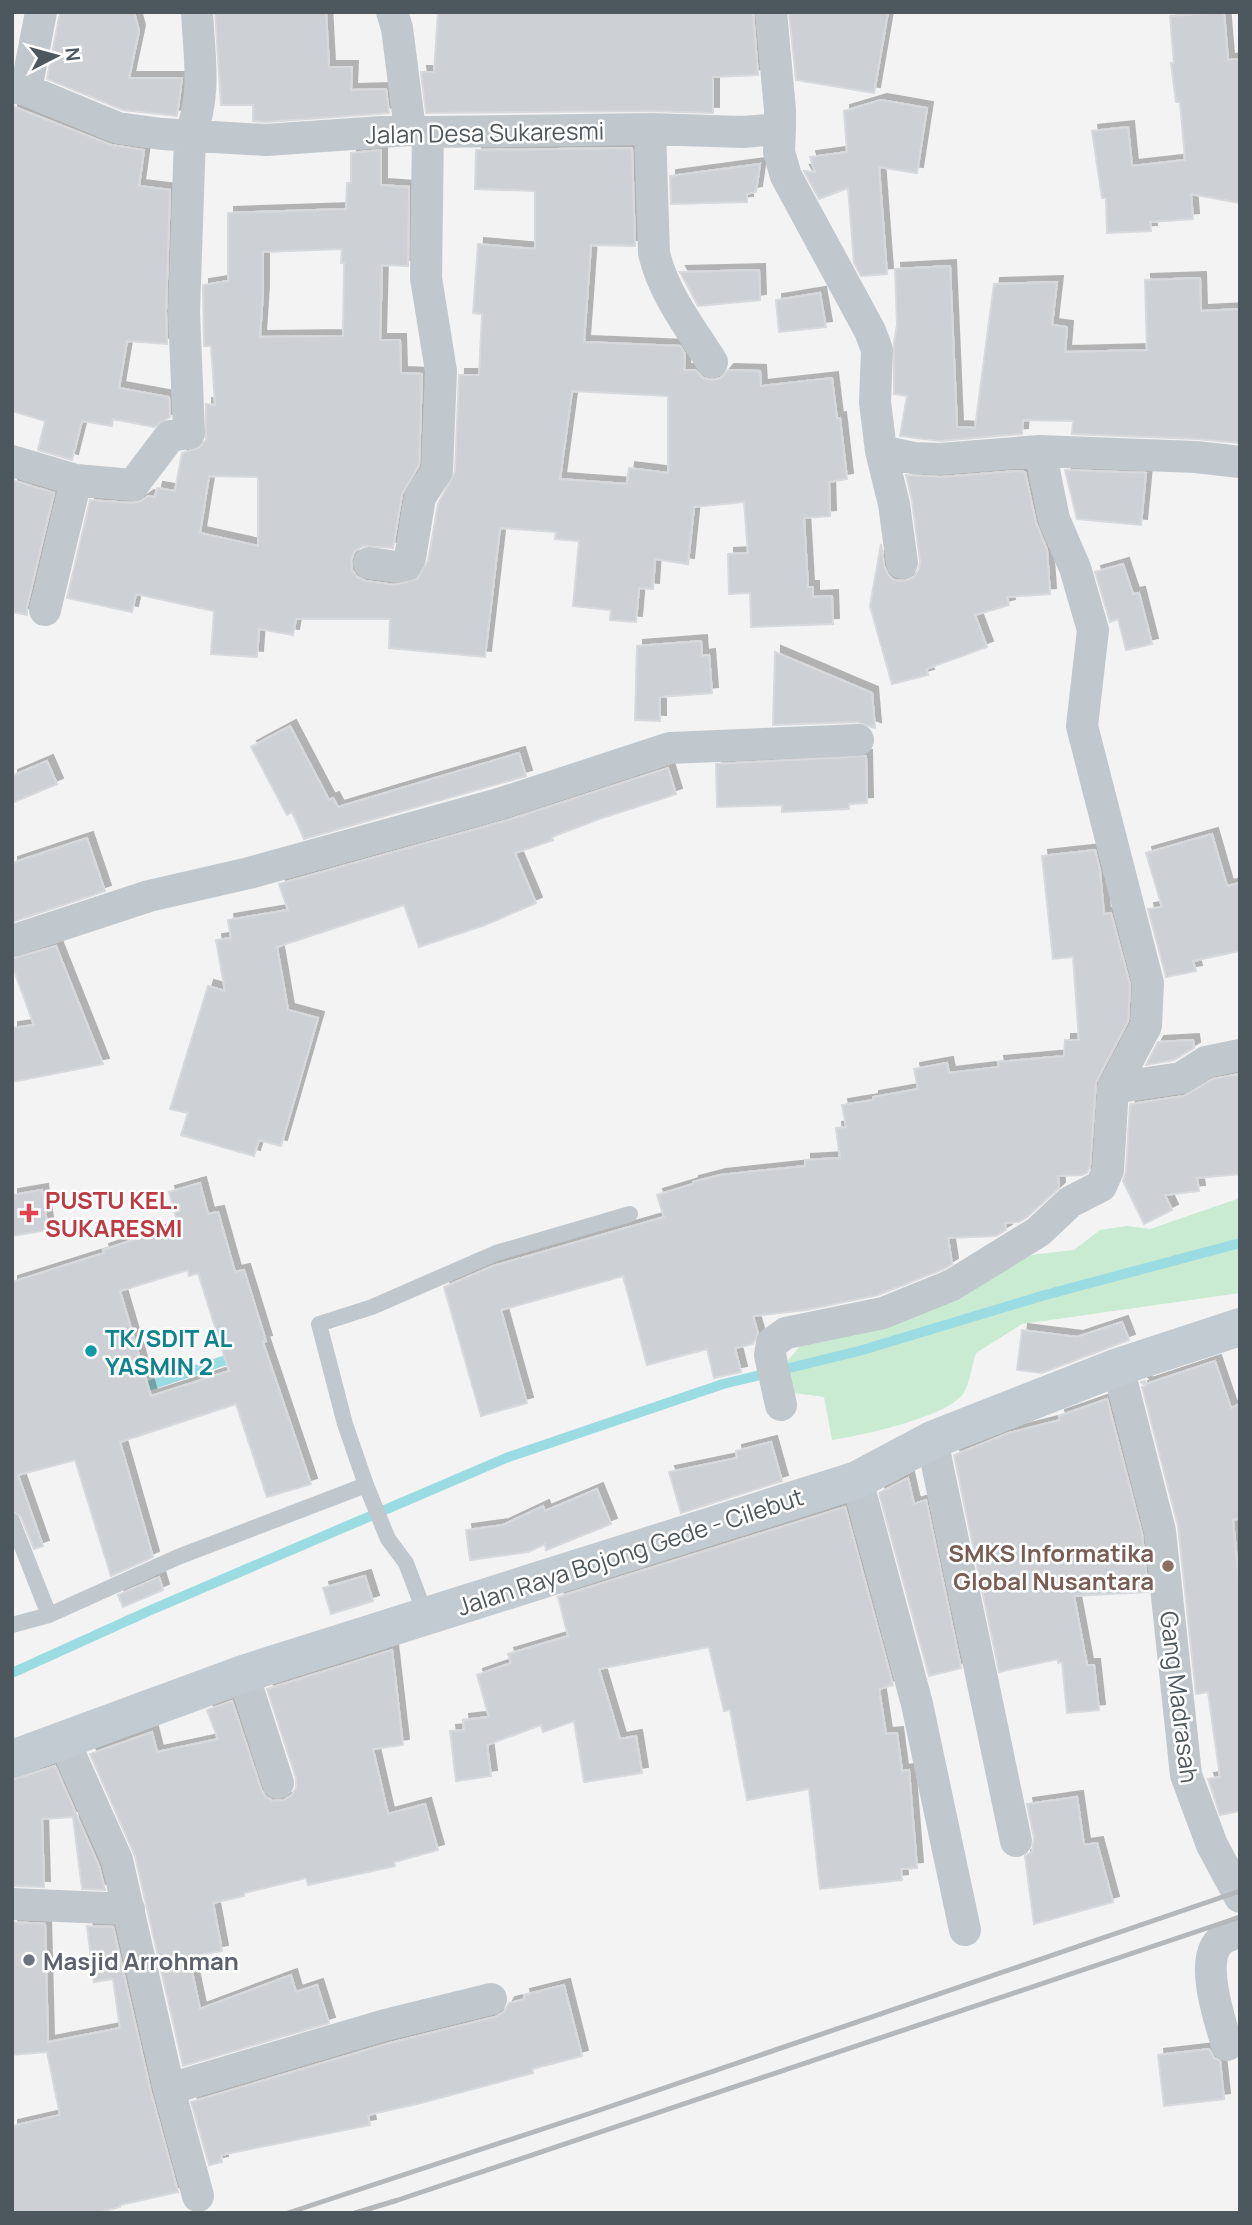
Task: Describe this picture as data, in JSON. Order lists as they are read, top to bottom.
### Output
{
  "streets": {
    "main road": ["Jalan Raya Bojong Gede - Cilebut"],
    "street": ["Jalan Desa Sukaresmi", "Gang Madrasah"]
  },
  "crossings": [
    ["Jalan Raya Bojong Gede - Cilebut", "Gang Madrasah"]
  ],
  "places": {
    "health": ["PUSTU KEL. SUKARESMI"],
    "other": ["TK/SDIT AL YASMIN 2", "SMKS Informatika Global Nusantara", "Masjid Arrohman"]
  },
  "north": "right"
}
